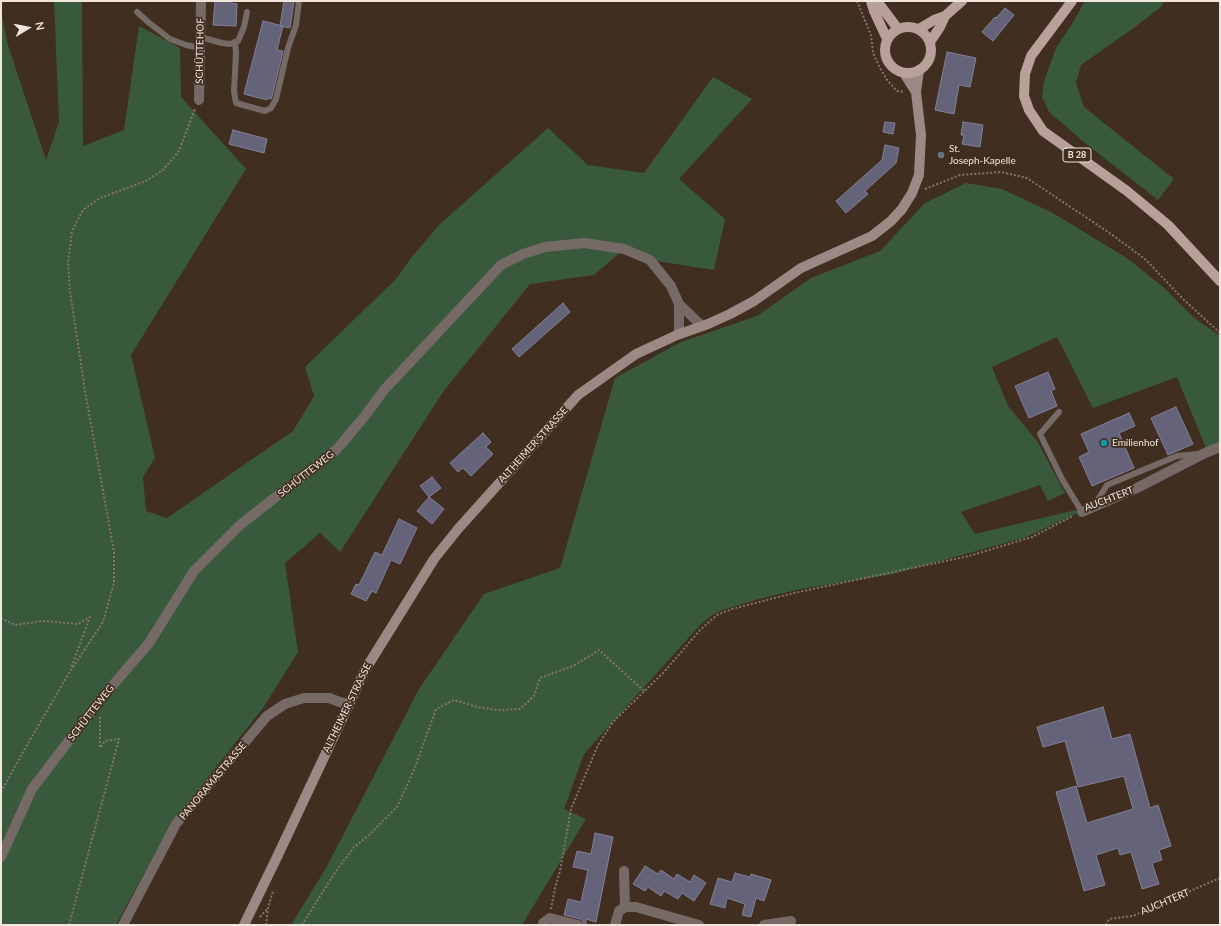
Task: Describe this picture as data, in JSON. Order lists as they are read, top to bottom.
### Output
{
  "streets": {
    "main road": ["B 28"],
    "street": [
      "SCHÜTTEHOF",
      "ALTHEIMER STRASSE",
      "SCHÜTTEWEG",
      "AUCHTERT",
      "PANORAMASTRASSE"
    ]
  },
  "crossings": [
    ["ALTHEIMER STRASSE", "SCHÜTTEWEG"],
    ["ALTHEIMER STRASSE", "PANORAMASTRASSE"]
  ],
  "places": ["St. Joseph-Kapelle", "Emilienhof"],
  "north": "right"
}
